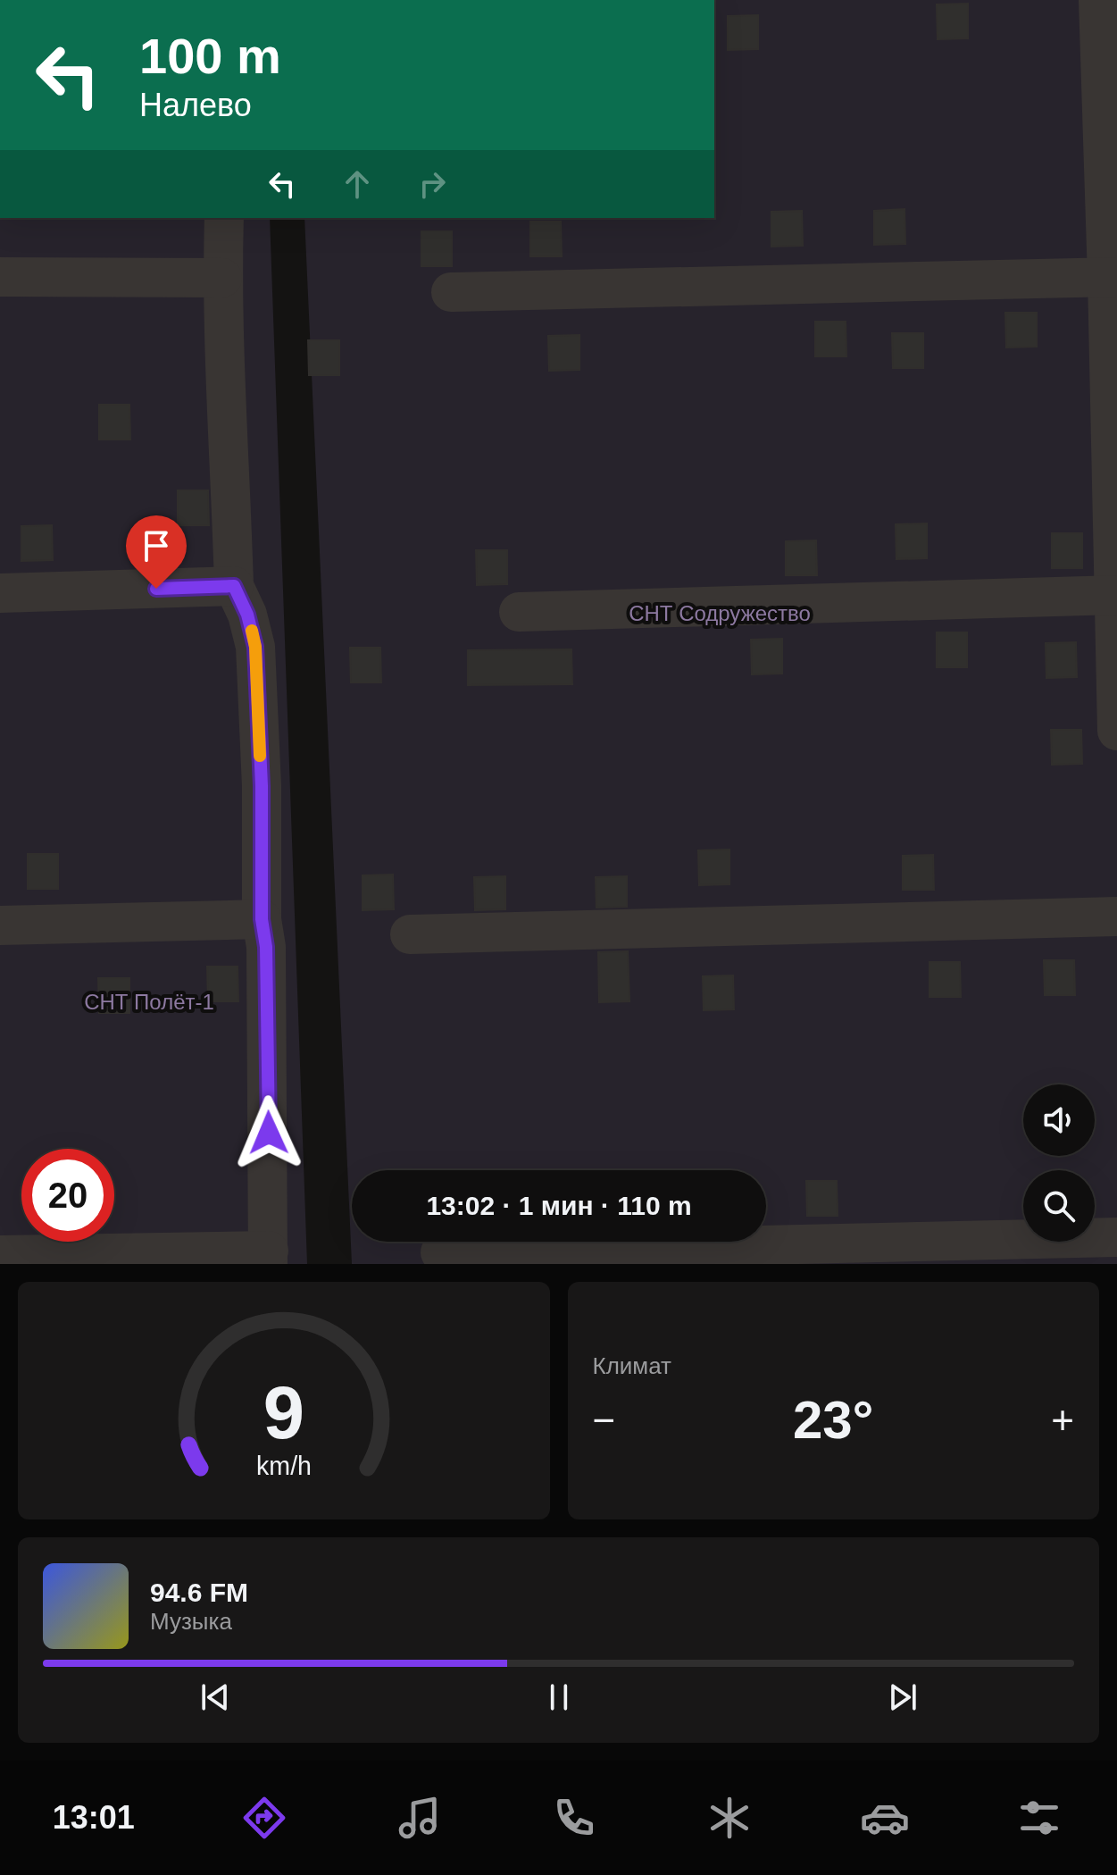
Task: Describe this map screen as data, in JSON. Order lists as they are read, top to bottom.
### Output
{
  "parks": ["СНТ Содружество", "СНТ Полёт-1"],
  "page": {
    "turn": ["100 m", "Налево"],
    "limit": "20",
    "trip": "13:02 · 1 мин · 110 m",
    "tile": "Климат",
    "heat": ["−", "23°", "+"],
    "song": ["94.6 FM", "Музыка"],
    "tabs": "13:01",
    "gauge": ["9", "km/h"]
  }
}
